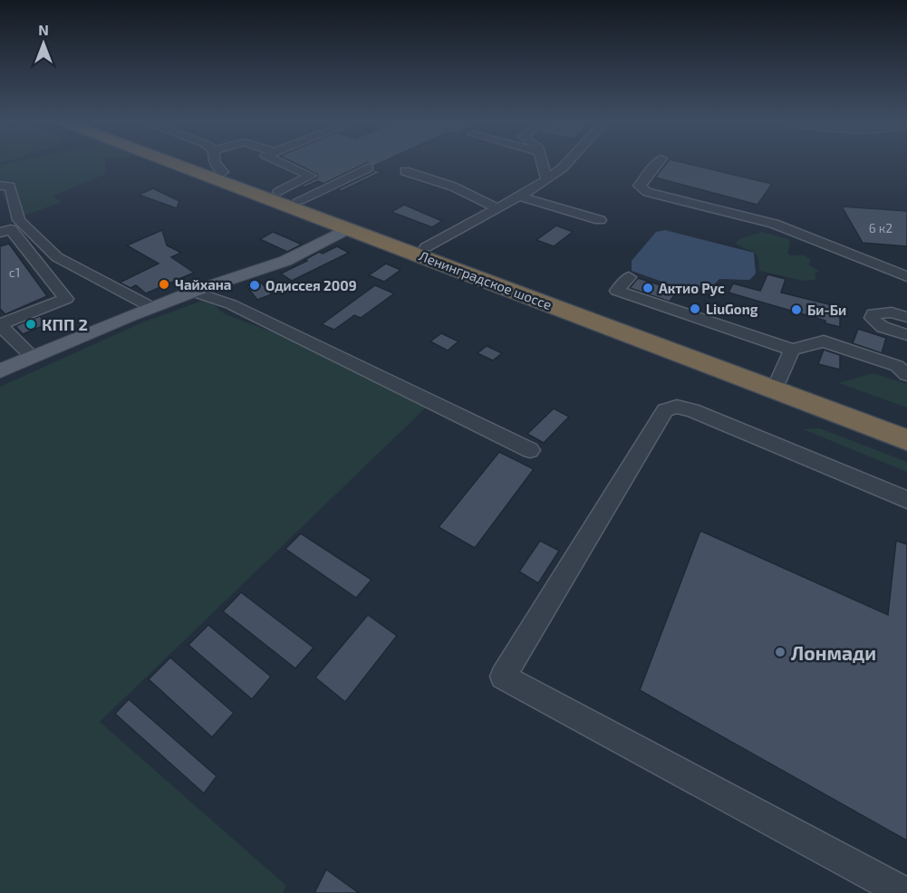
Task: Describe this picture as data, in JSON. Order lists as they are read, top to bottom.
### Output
{
  "streets": {
    "highway": ["Ленинградское шоссе"]
  },
  "places": [
    "Чайхана",
    "Одиссея 2009",
    "Актио Рус",
    "LiuGong",
    "Би-Би",
    "КПП 2",
    "Лонмади"
  ],
  "house_numbers": ["6 к2", "с1"],
  "north": "top"
}
